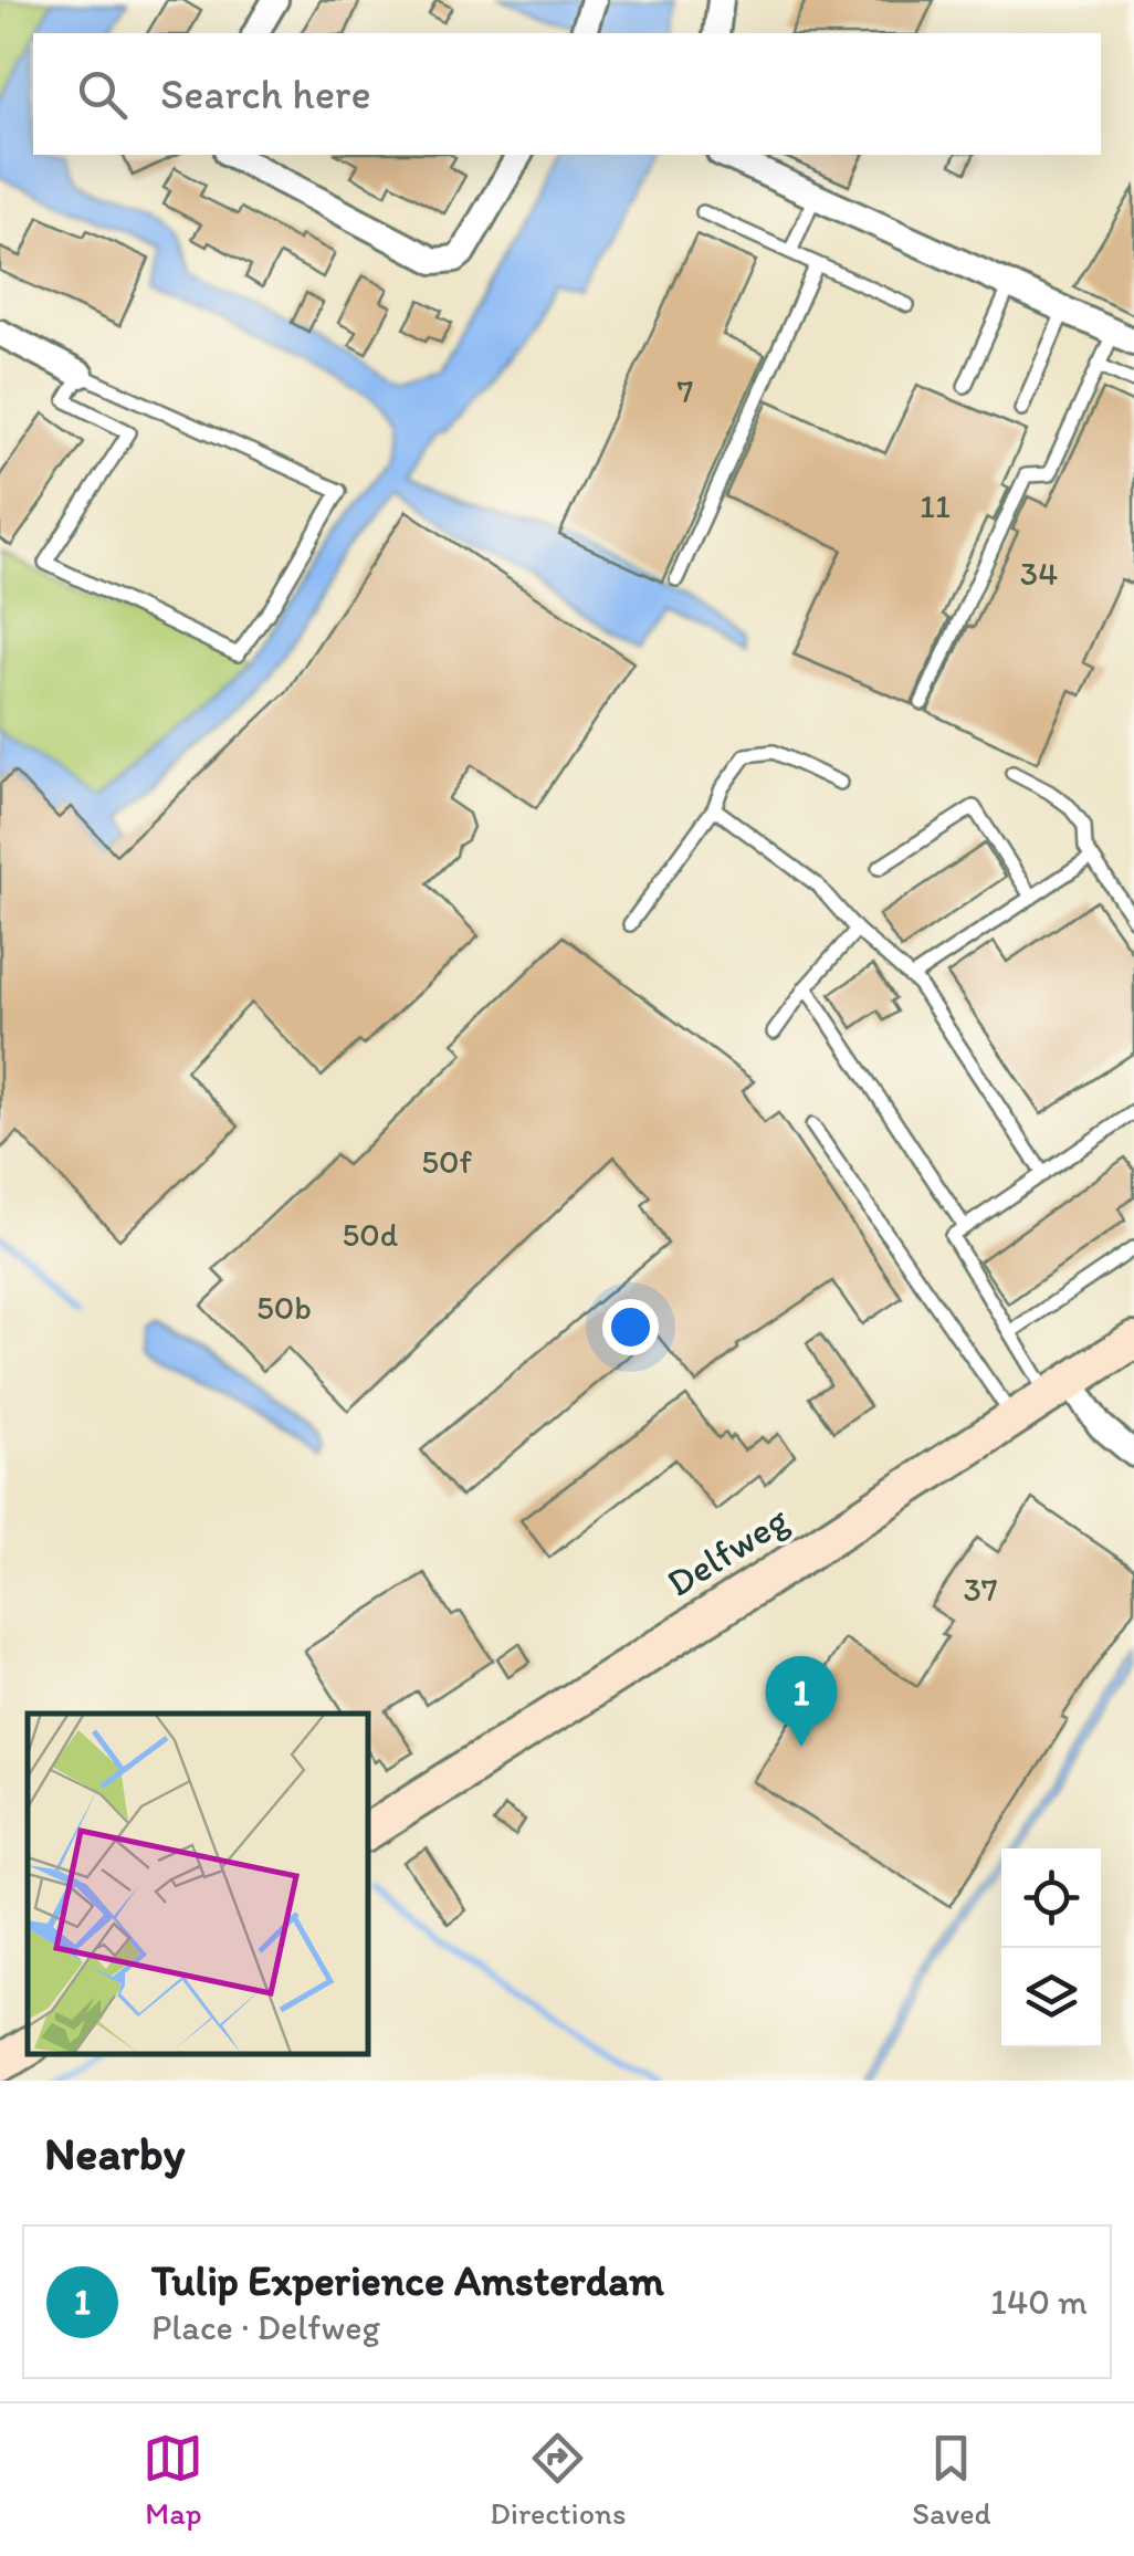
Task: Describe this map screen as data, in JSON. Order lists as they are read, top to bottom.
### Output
{
  "streets": {
    "main road": ["Delfweg"]
  },
  "house_numbers": [
    "7",
    "11",
    "34",
    "50f",
    "50d",
    "50b",
    "37"
  ],
  "page": {
    "search": "Search here",
    "pins": "1",
    "heading": "Nearby",
    "list": [
      {
        "mark": "1",
        "name": "Tulip Experience Amsterdam",
        "note": "Place · Delfweg",
        "value": "140 m"
      }
    ],
    "nav": ["Map", "Directions", "Saved"]
  }
}
